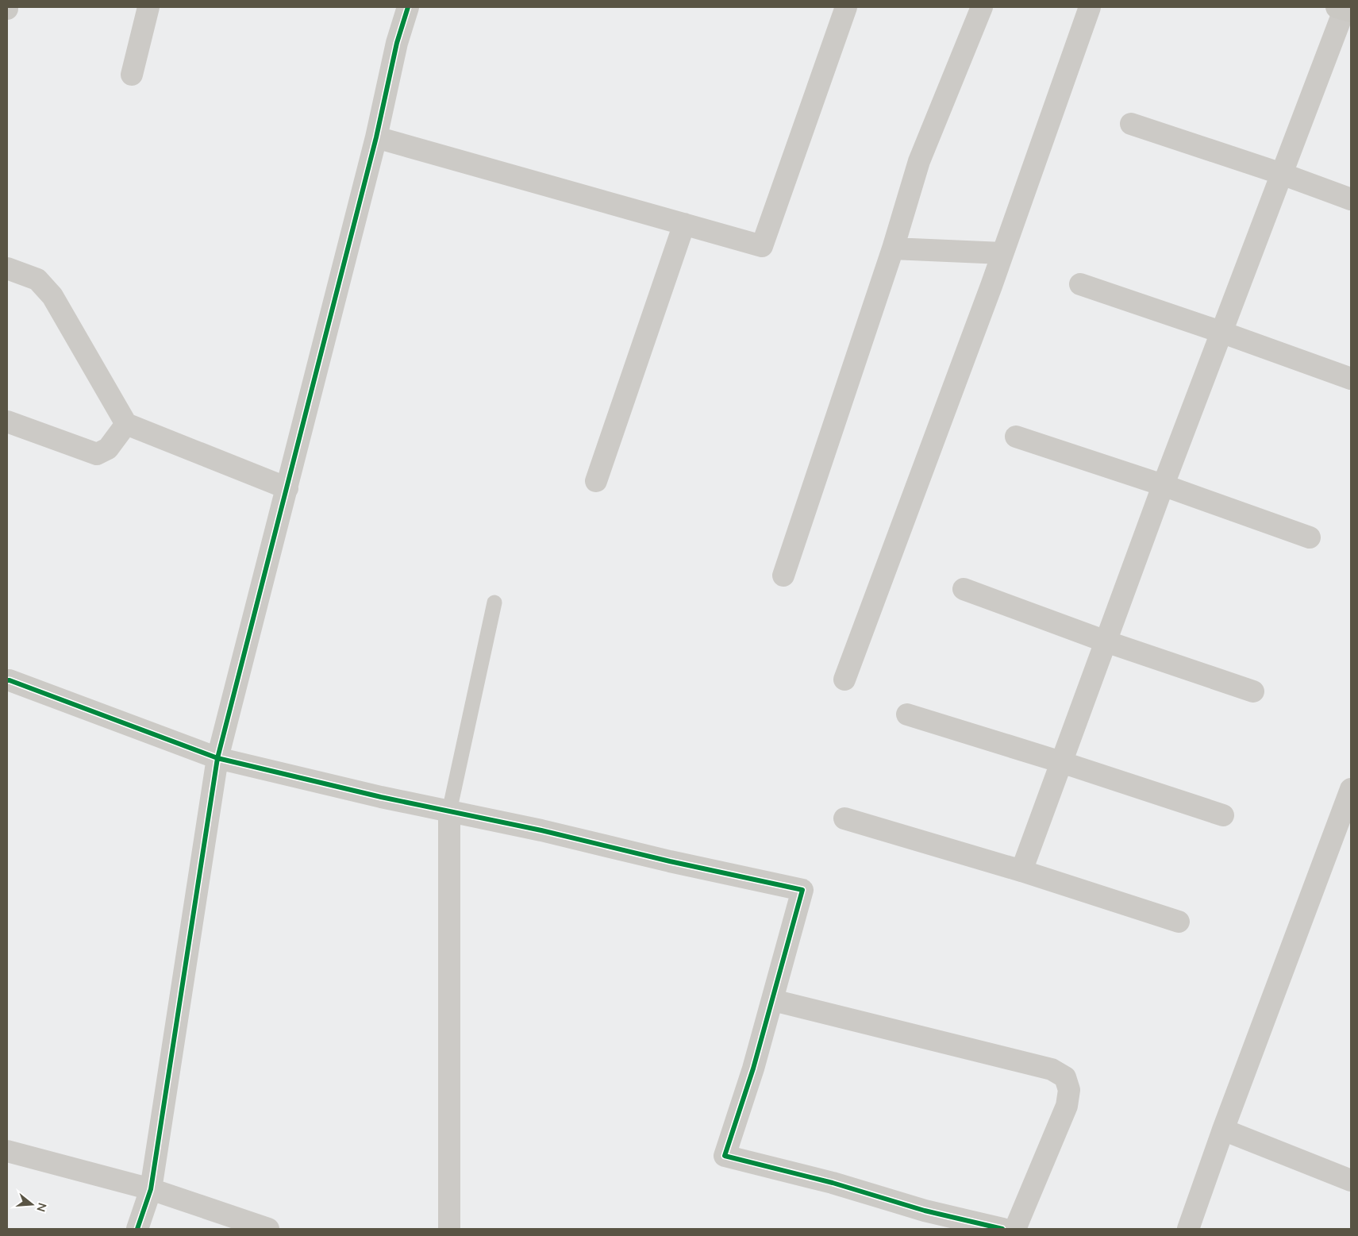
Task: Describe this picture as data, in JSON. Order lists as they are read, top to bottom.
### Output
{
  "north": "right"
}
